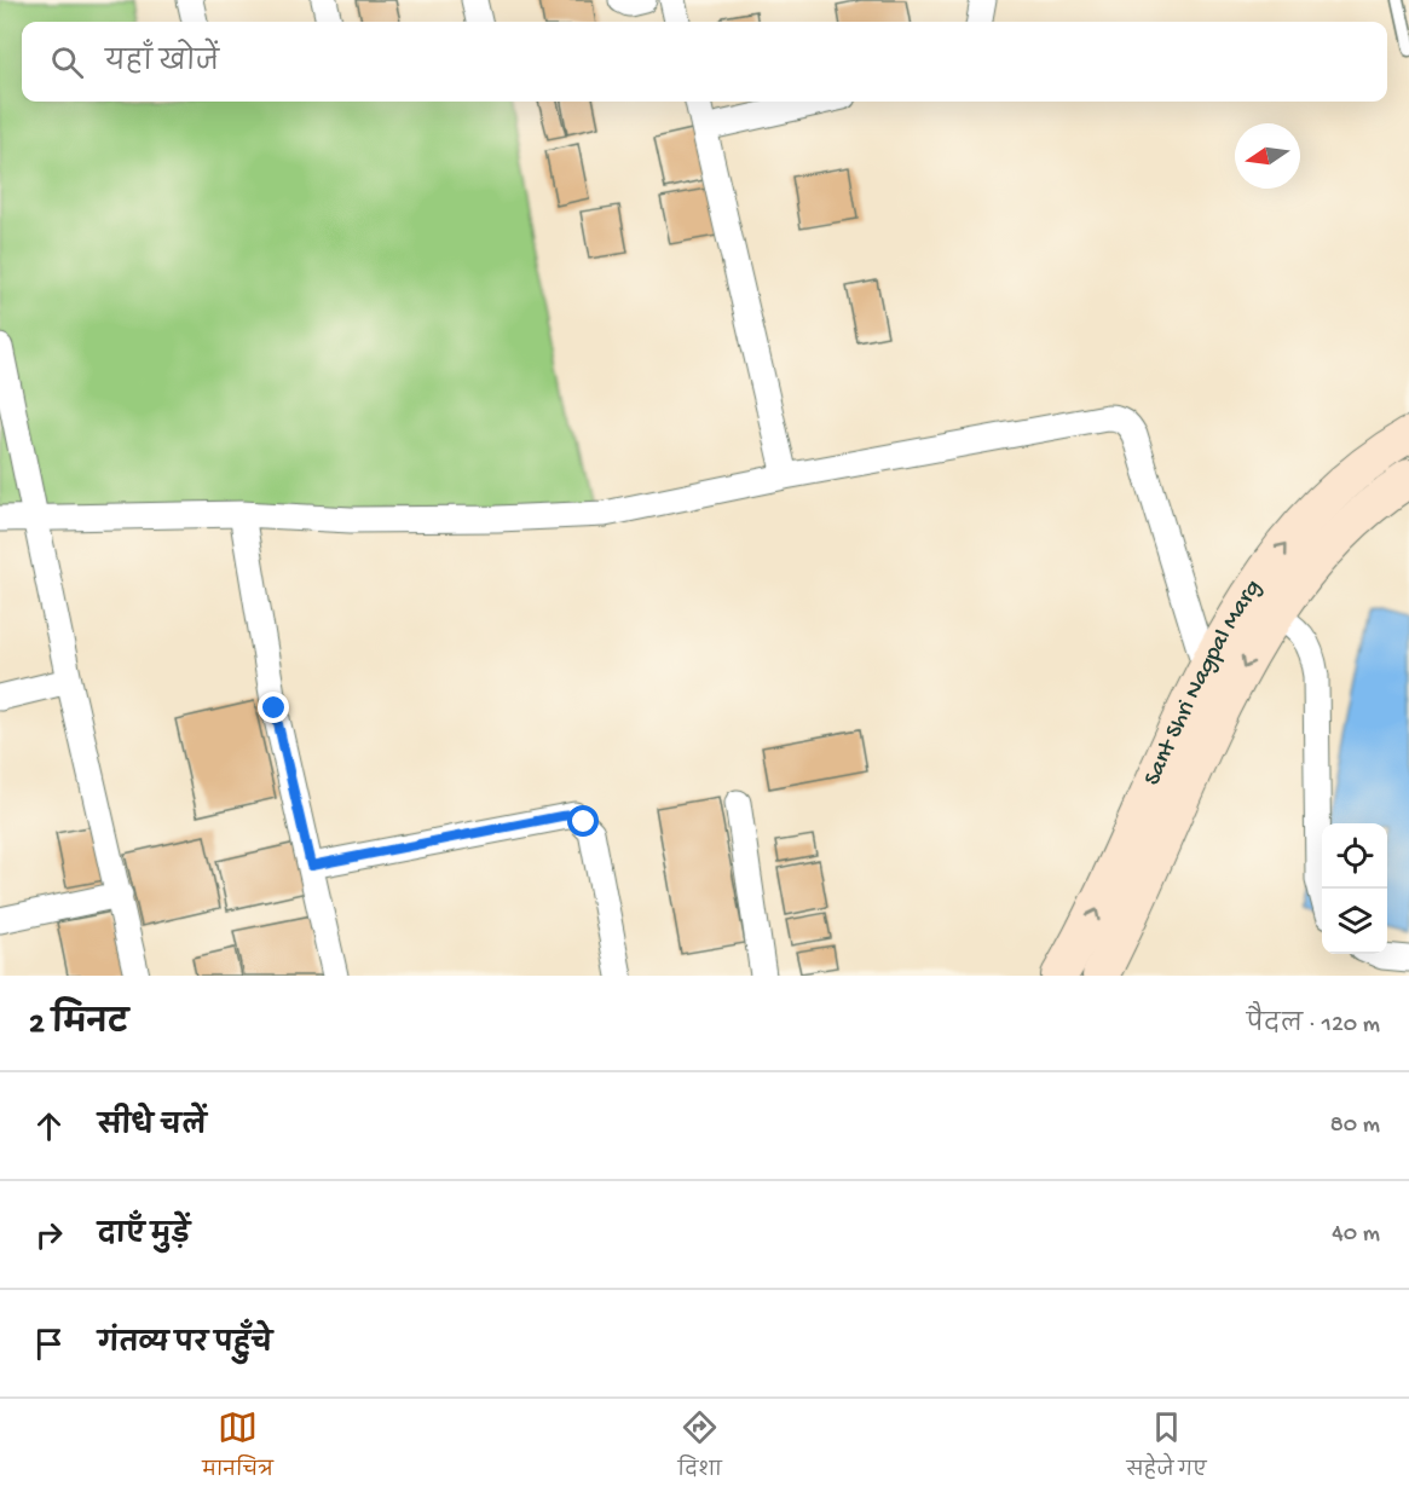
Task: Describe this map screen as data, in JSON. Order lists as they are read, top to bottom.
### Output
{
  "streets": {
    "main road": ["Sant Shri Nagpal Marg"]
  },
  "north": "left",
  "page": {
    "search": "यहाँ खोजें",
    "heading": ["2 मिनट", "पैदल · 120 m"],
    "list": [
      ["सीधे चलें", "80 m"],
      ["दाएँ मुड़ें", "40 m"],
      "गंतव्य पर पहुँचे"
    ],
    "nav": ["मानचित्र", "दिशा", "सहेजे गए"]
  }
}
